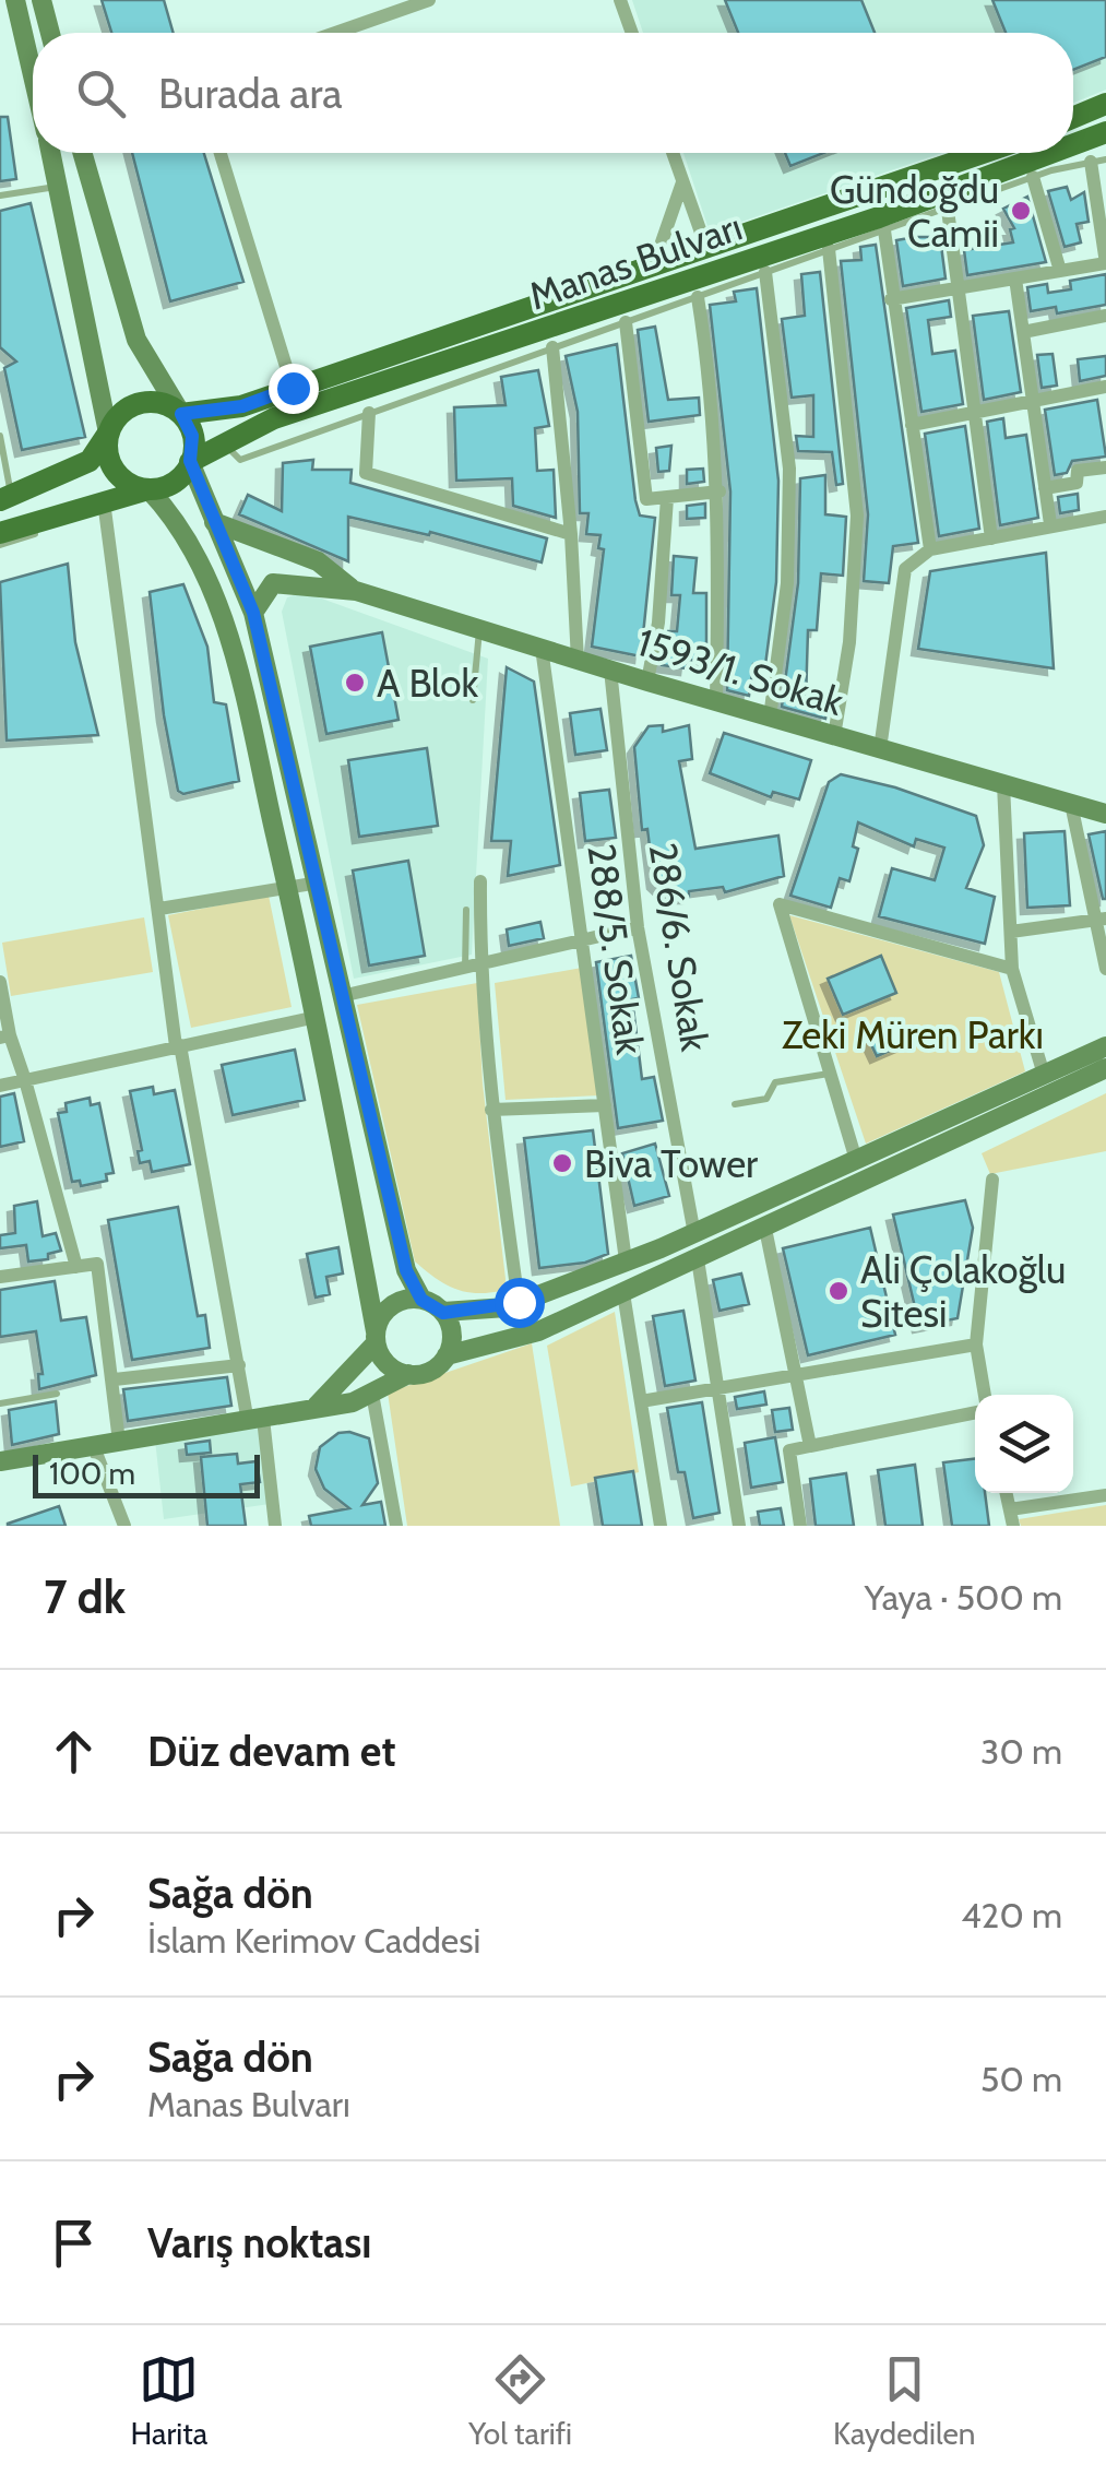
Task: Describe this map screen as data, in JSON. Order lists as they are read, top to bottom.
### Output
{
  "streets": {
    "main road": ["Manas Bulvarı", "1593/1. Sokak"],
    "street": ["286/6. Sokak", "288/5. Sokak"]
  },
  "crossings": [
    ["1593/1. Sokak", "286/6. Sokak"],
    ["1593/1. Sokak", "288/5. Sokak"]
  ],
  "parks": ["Zeki Müren Parkı"],
  "places": [
    "Gündoğdu Camii",
    "A Blok",
    "Biva Tower",
    "Ali Çolakoğlu Sitesi"
  ],
  "scale_bar": "100 m",
  "page": {
    "search": "Burada ara",
    "scale": "100 m",
    "heading": ["7 dk", "Yaya · 500 m"],
    "list": [
      ["Düz devam et", "30 m"],
      ["Sağa dön", "İslam Kerimov Caddesi", "420 m"],
      ["Sağa dön", "Manas Bulvarı", "50 m"],
      "Varış noktası"
    ],
    "nav": ["Harita", "Yol tarifi", "Kaydedilen"]
  }
}
